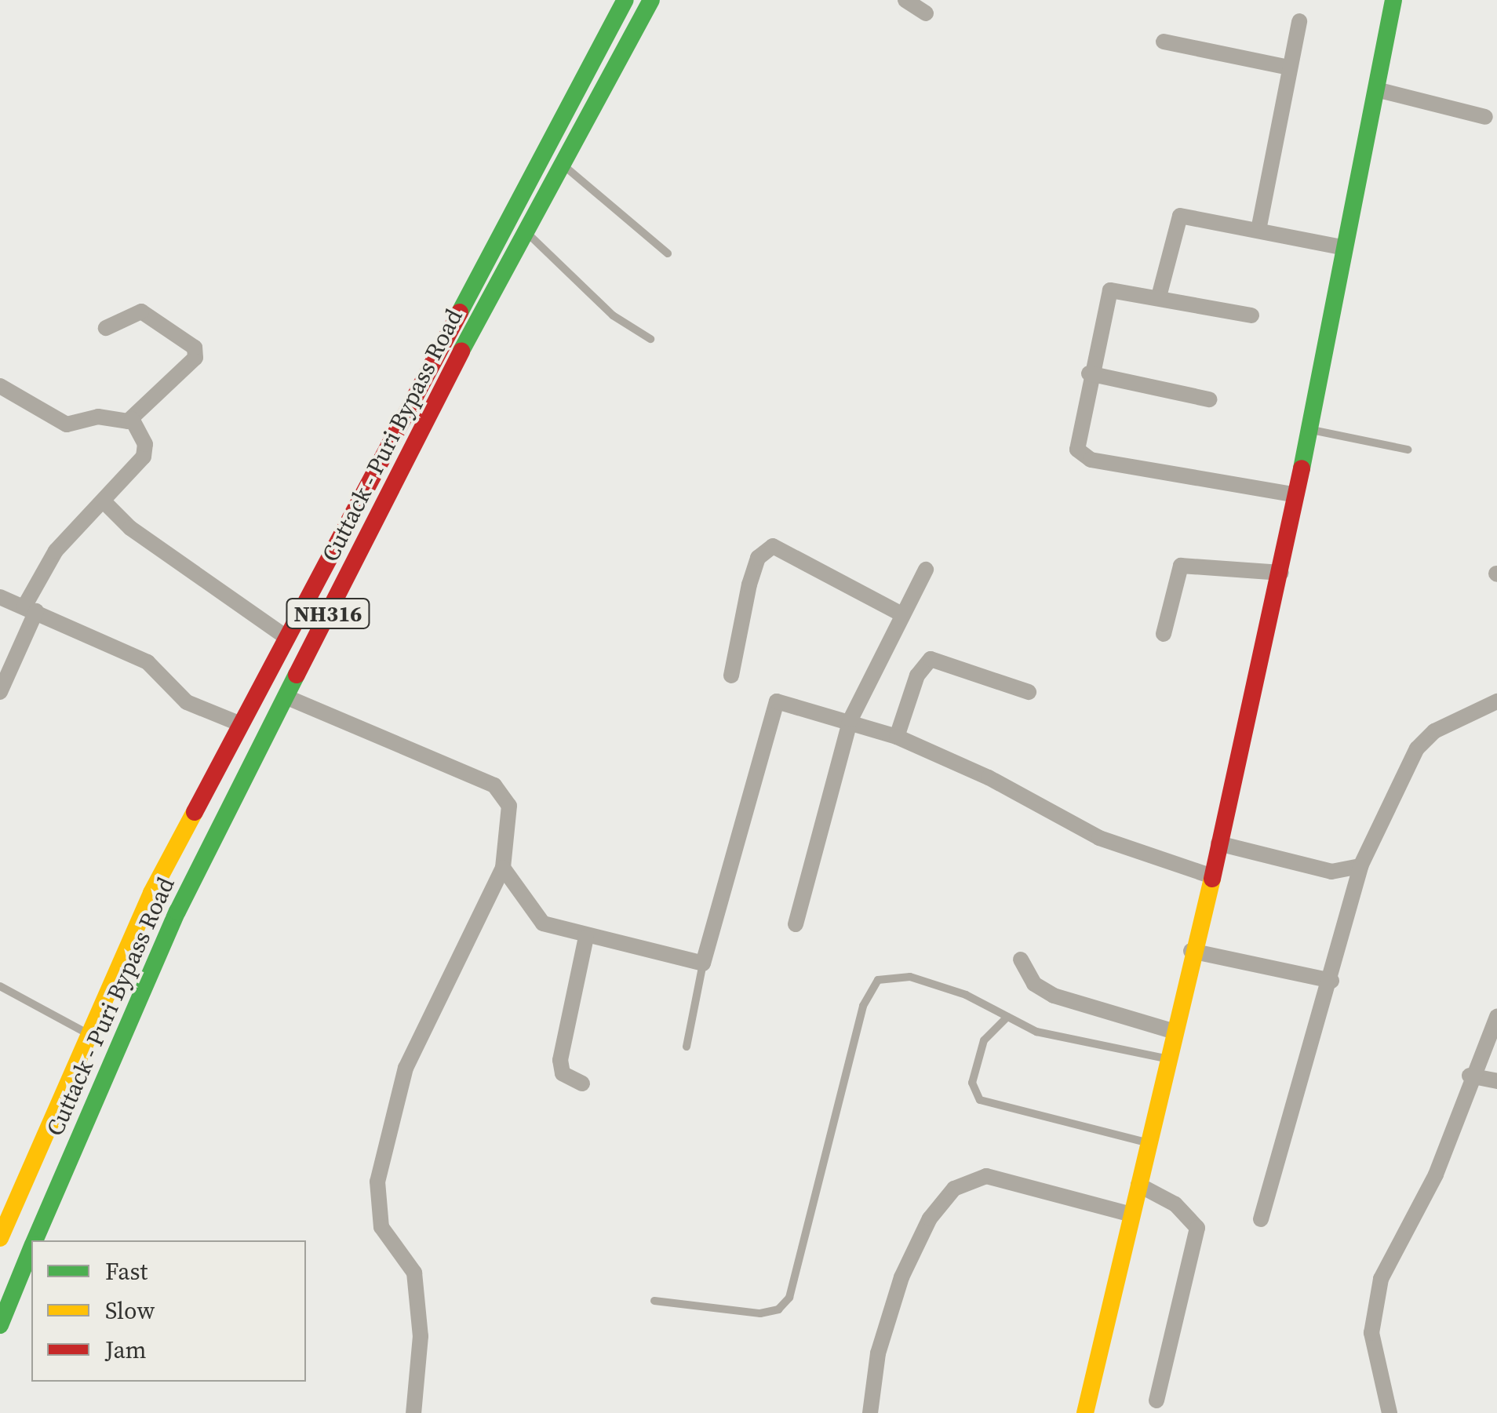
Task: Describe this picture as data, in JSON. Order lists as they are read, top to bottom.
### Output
{
  "streets": {
    "main road": ["Cuttack - Puri Bypass Road", "NH316"]
  },
  "legend": ["Fast", "Slow", "Jam"]
}
